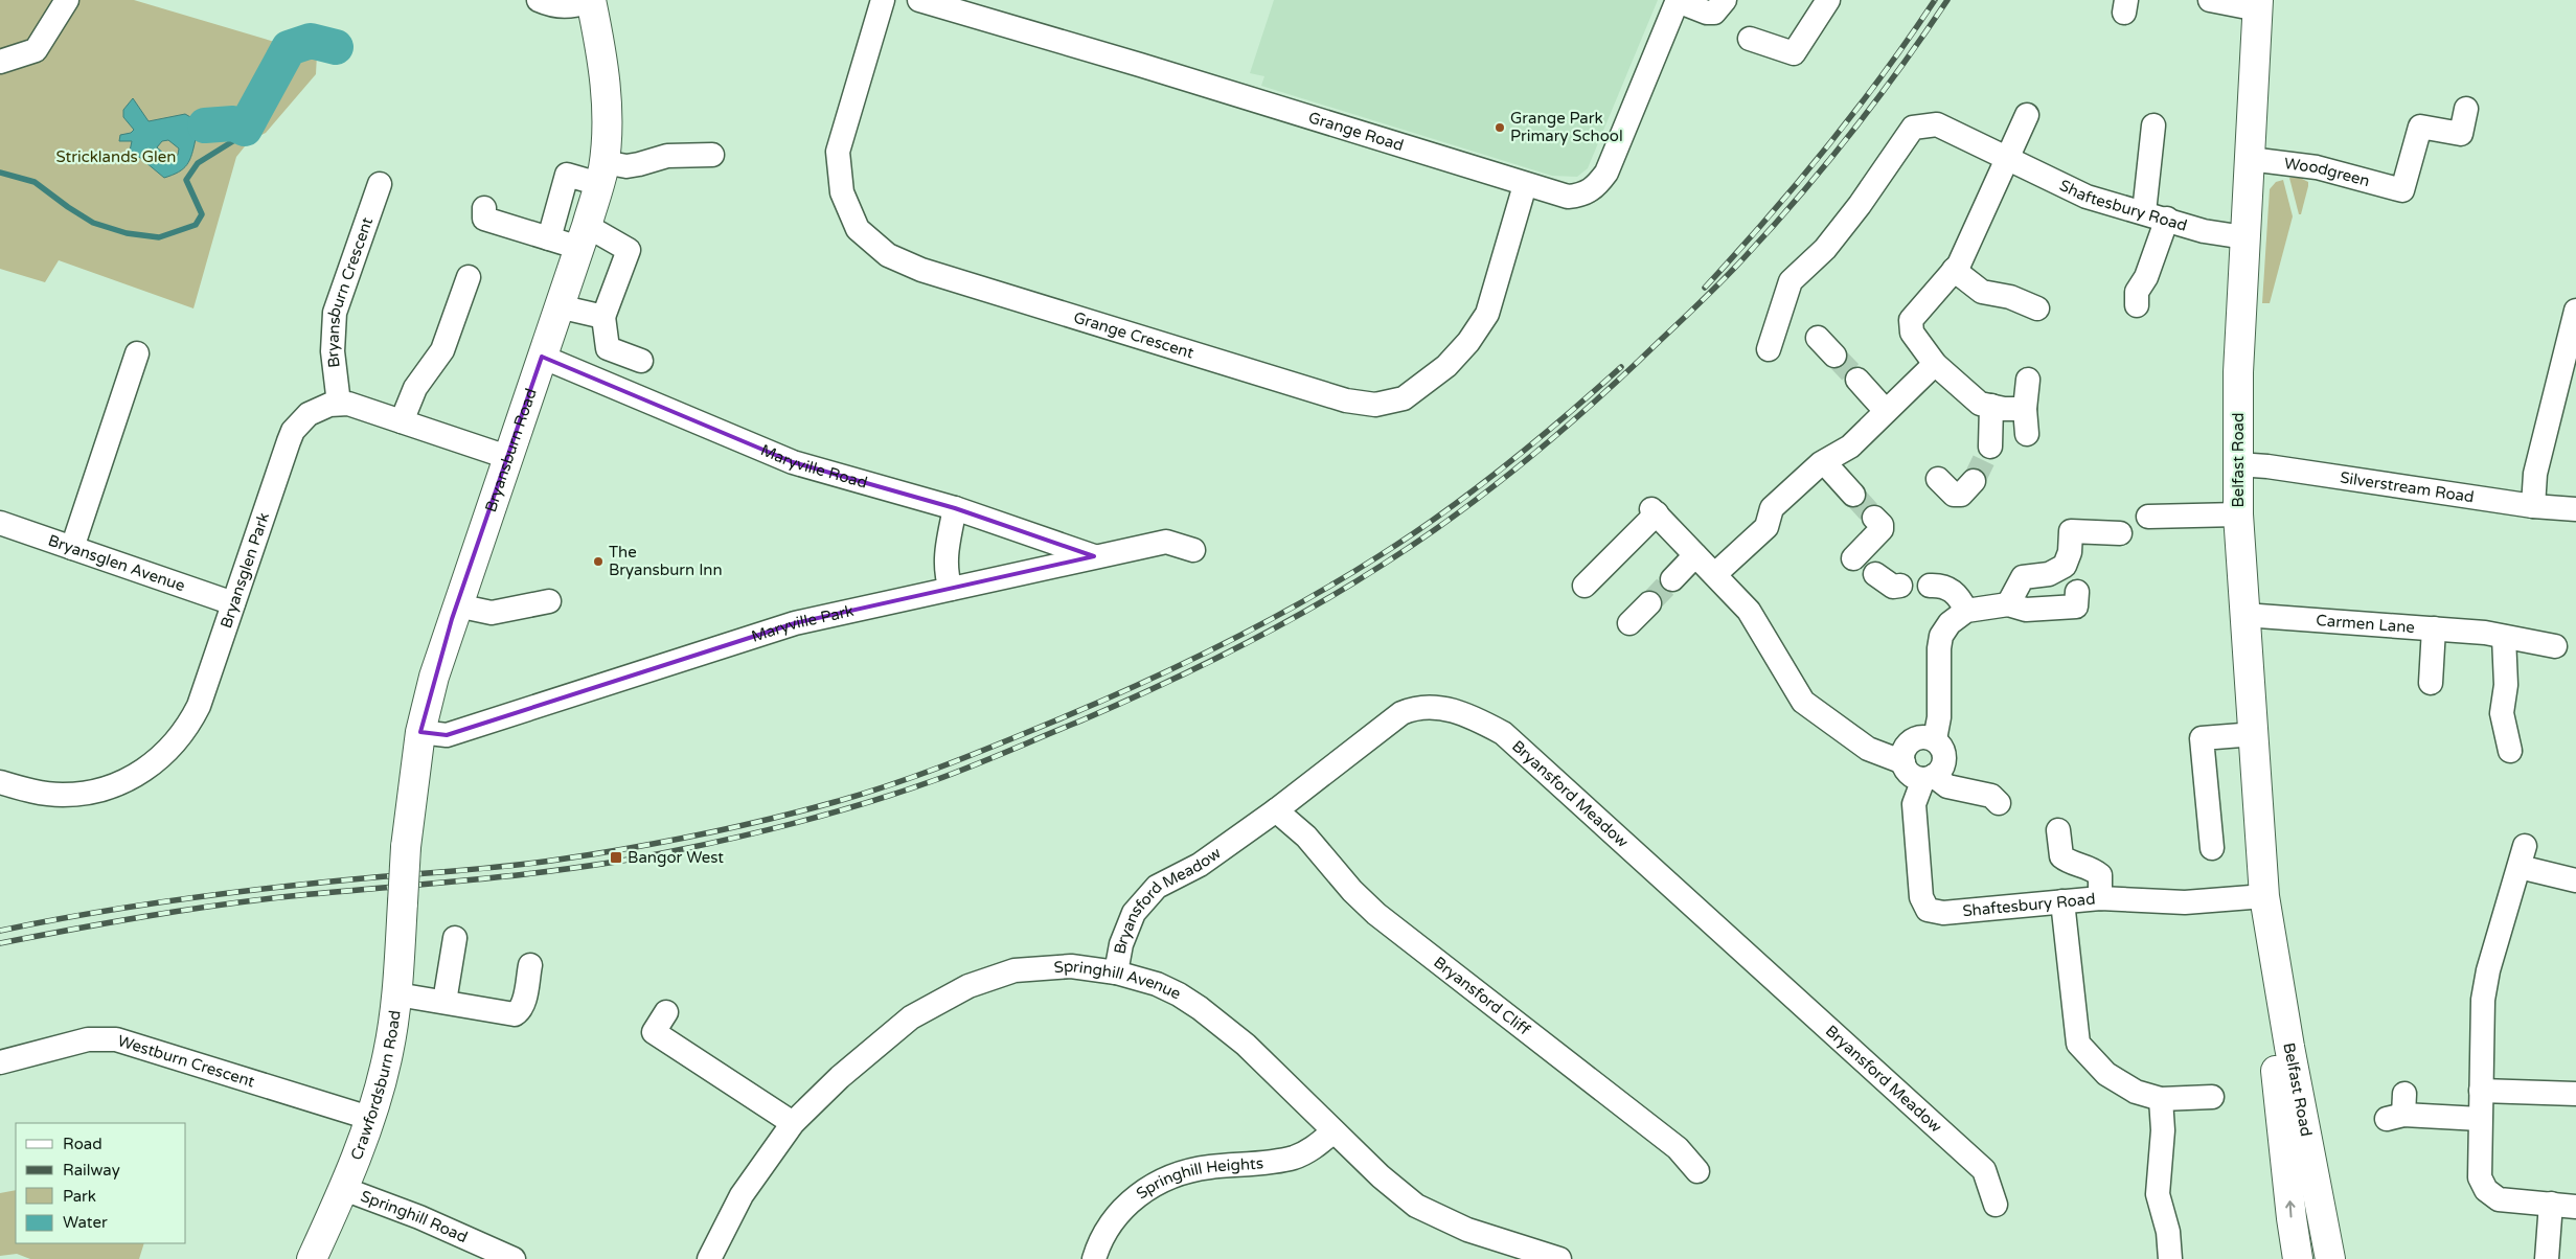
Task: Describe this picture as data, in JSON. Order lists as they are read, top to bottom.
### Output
{
  "streets": {
    "main road": ["Bryansburn Road", "Belfast Road", "Crawfordsburn Road"],
    "street": [
      "Grange Road",
      "Woodgreen",
      "Shaftesbury Road",
      "Bryansburn Crescent",
      "Grange Crescent",
      "Maryville Road",
      "Silverstream Road",
      "Bryansglen Avenue",
      "Bryansglen Park",
      "Carmen Lane",
      "Maryville Park",
      "Bryansford Meadow",
      "Springhill Avenue",
      "Bryansford Cliff",
      "Westburn Crescent",
      "Springhill Heights",
      "Springhill Road"
    ]
  },
  "crossings": [
    ["Grange Road", "Grange Crescent"],
    ["Woodgreen", "Belfast Road"],
    ["Shaftesbury Road", "Belfast Road"],
    ["Bryansburn Crescent", "Bryansglen Park"],
    ["Bryansburn Road", "Maryville Road"],
    ["Bryansburn Road", "Bryansglen Park"],
    ["Bryansburn Road", "Maryville Park"],
    ["Bryansburn Road", "Crawfordsburn Road"],
    ["Belfast Road", "Silverstream Road"],
    ["Belfast Road", "Carmen Lane"],
    ["Maryville Road", "Maryville Park"],
    ["Bryansglen Avenue", "Bryansglen Park"],
    ["Bryansford Meadow", "Springhill Avenue"],
    ["Bryansford Meadow", "Bryansford Cliff"],
    ["Springhill Avenue", "Springhill Heights"],
    ["Westburn Crescent", "Crawfordsburn Road"],
    ["Crawfordsburn Road", "Springhill Road"]
  ],
  "parks": ["Stricklands Glen"],
  "places": {
    "other": ["Grange Park Primary School", "The Bryansburn Inn"],
    "transit": ["Bangor West"]
  },
  "legend": [
    "Road",
    "Railway",
    "Park",
    "Water"
  ]
}
